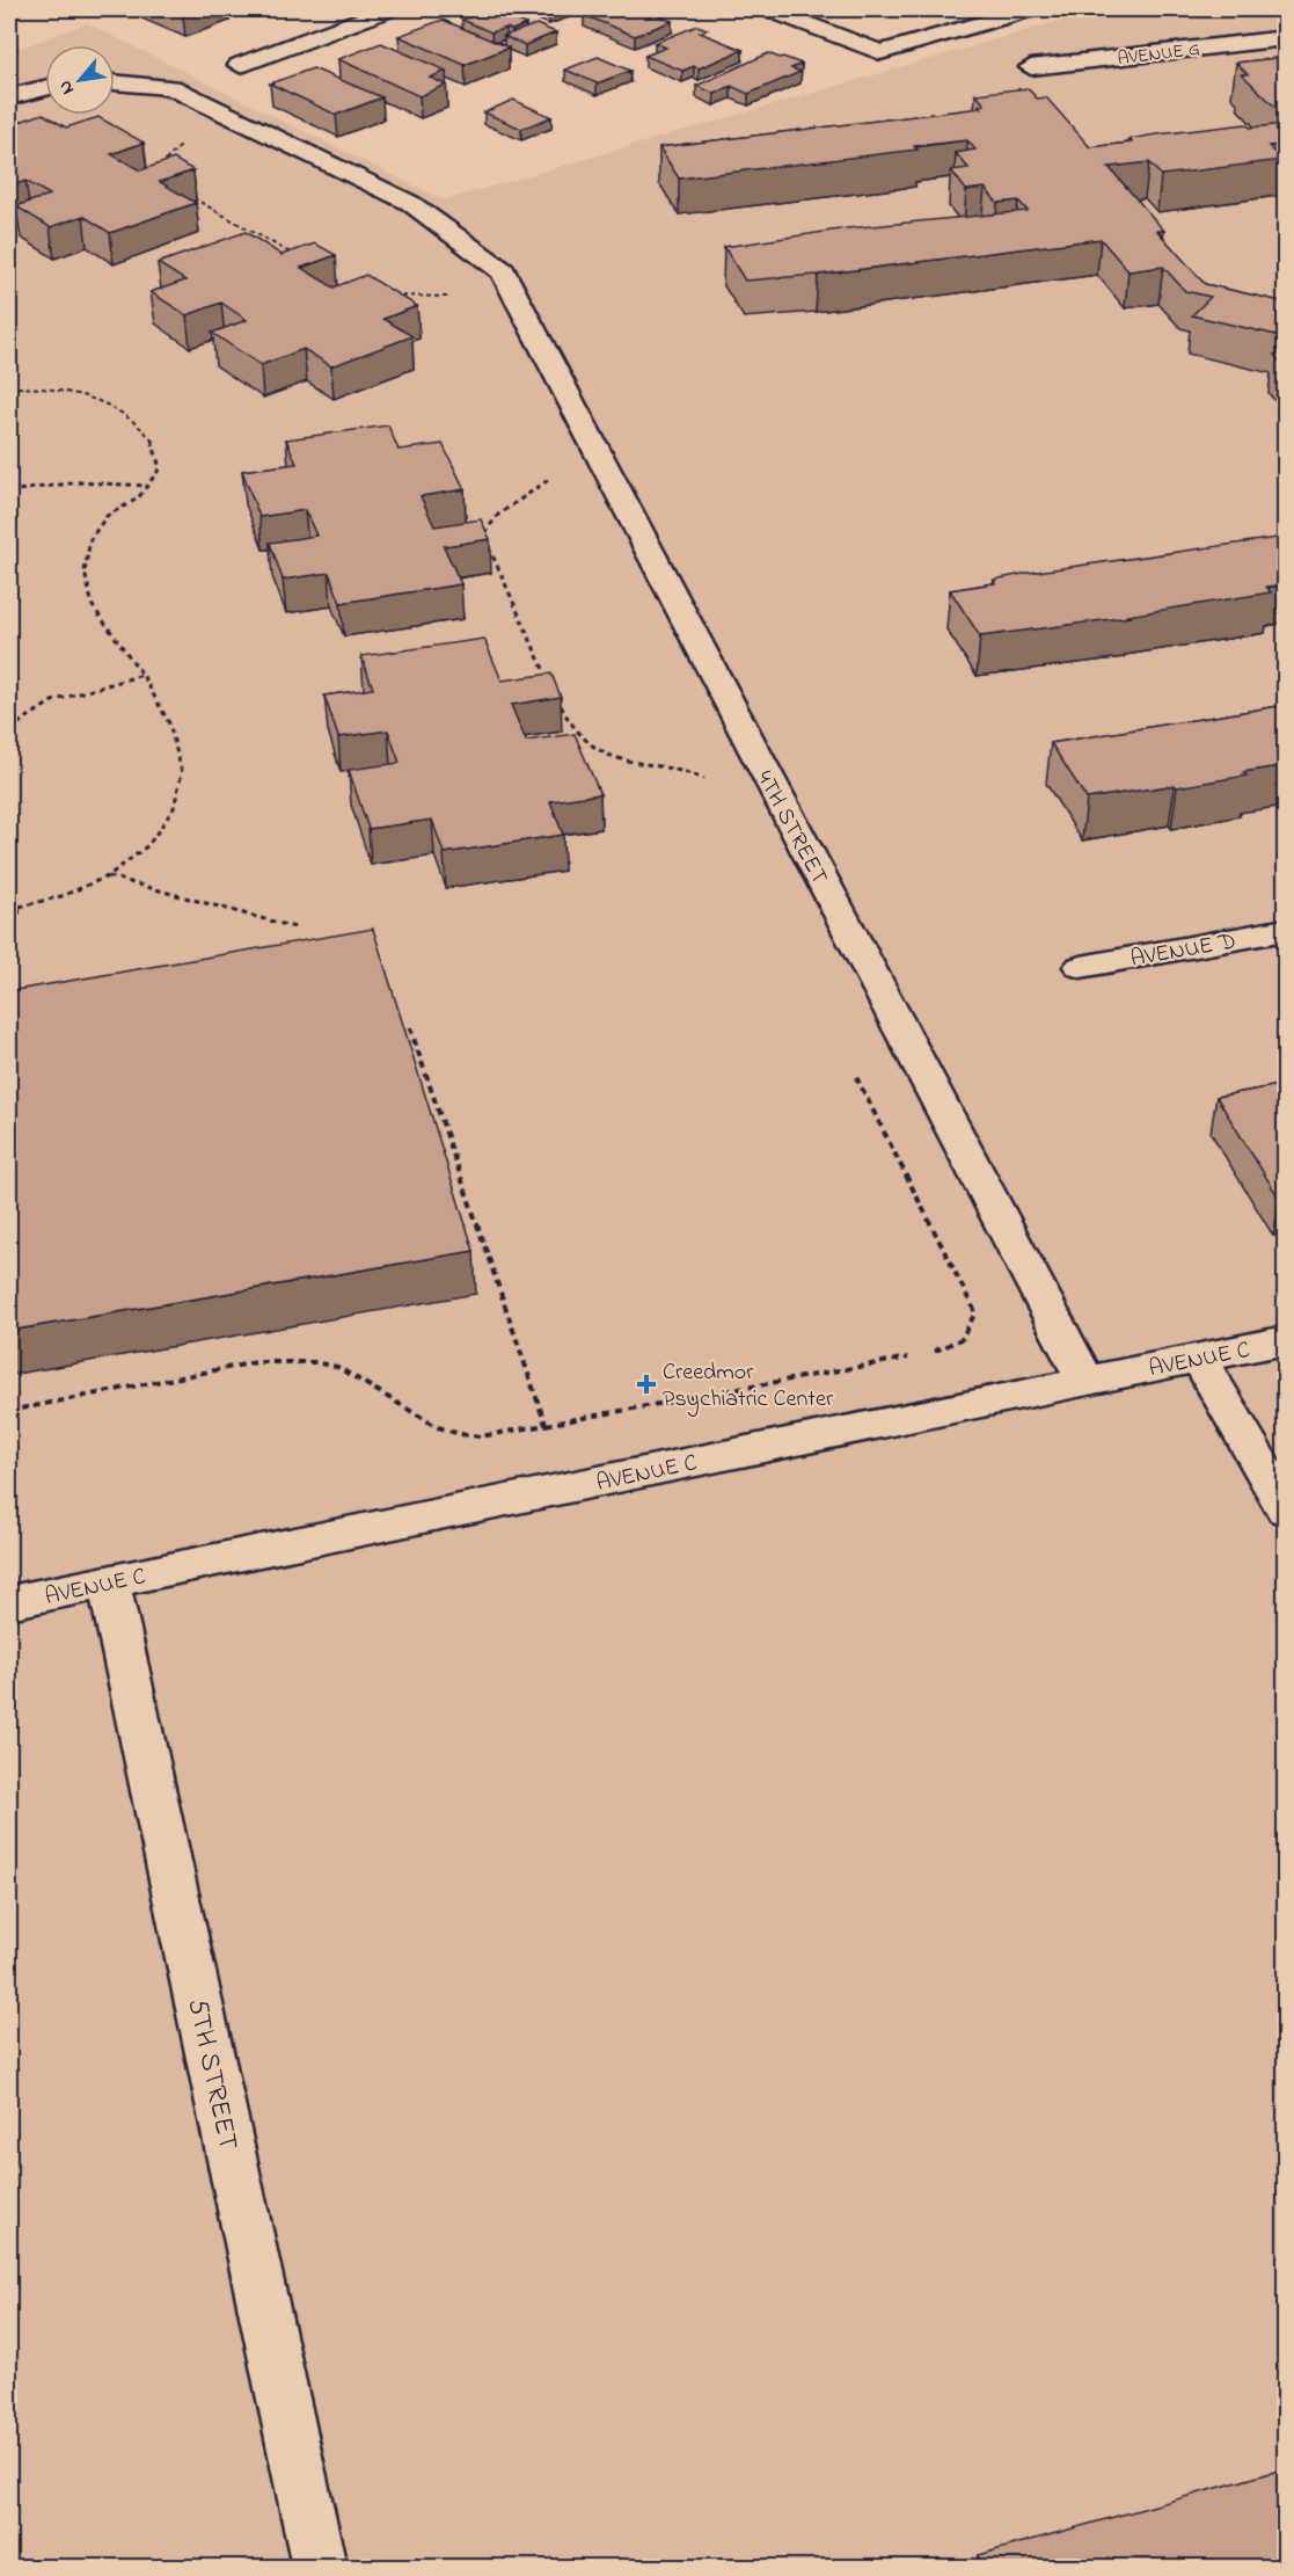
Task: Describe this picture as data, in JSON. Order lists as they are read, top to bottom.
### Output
{
  "streets": {
    "street": [
      "AVENUE G",
      "4TH STREET",
      "AVENUE D",
      "AVENUE C",
      "5TH STREET"
    ]
  },
  "crossings": [
    ["4TH STREET", "AVENUE C"],
    ["AVENUE C", "5TH STREET"]
  ],
  "places": {
    "health": ["Creedmor Psychiatric Center"]
  },
  "north": "bottom left"
}
